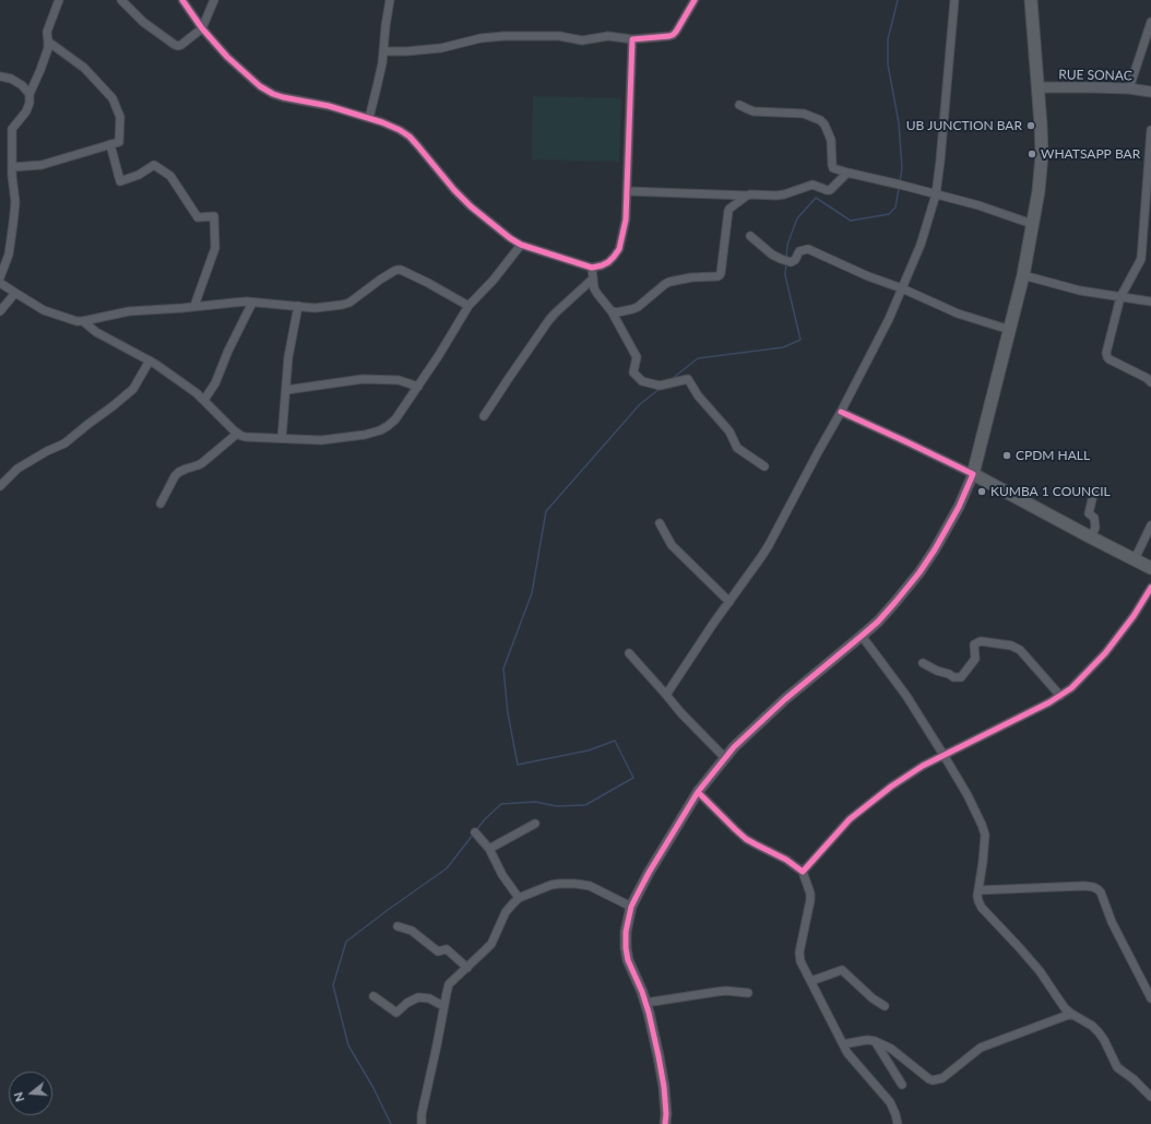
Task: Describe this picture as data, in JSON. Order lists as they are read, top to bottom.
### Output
{
  "streets": {
    "street": ["RUE SONAC"]
  },
  "places": [
    "UB JUNCTION BAR",
    "WHATSAPP BAR",
    "CPDM HALL",
    "KUMBA 1 COUNCIL"
  ],
  "north": "left"
}
